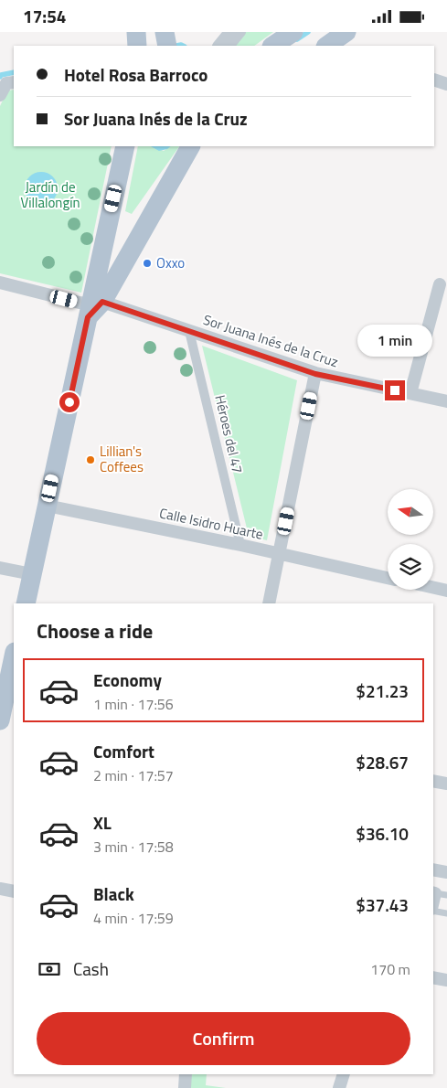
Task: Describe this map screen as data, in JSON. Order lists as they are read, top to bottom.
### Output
{
  "streets": {
    "street": ["Sor Juana Inés de la Cruz", "Héroes del 47", "Calle Isidro Huarte"]
  },
  "crossings": [
    ["Sor Juana Inés de la Cruz", "Héroes del 47"],
    ["Héroes del 47", "Calle Isidro Huarte"]
  ],
  "parks": ["Jardín de Villalongín"],
  "places": ["Oxxo", "Lillian's Coffees"],
  "north": "left",
  "page": {
    "status": "17:54",
    "banner": ["Hotel Rosa Barroco", "Sor Juana Inés de la Cruz"],
    "bubble": "1 min",
    "heading": "Choose a ride",
    "list": [
      {
        "name": "Economy",
        "note": "1 min · 17:56",
        "value": "$21.23"
      },
      {
        "name": "Comfort",
        "note": "2 min · 17:57",
        "value": "$28.67"
      },
      {
        "name": "XL",
        "note": "3 min · 17:58",
        "value": "$36.10"
      },
      {
        "name": "Black",
        "note": "4 min · 17:59",
        "value": "$37.43"
      }
    ],
    "pay": ["Cash", "170 m"],
    "buttons": "Confirm"
  }
}
